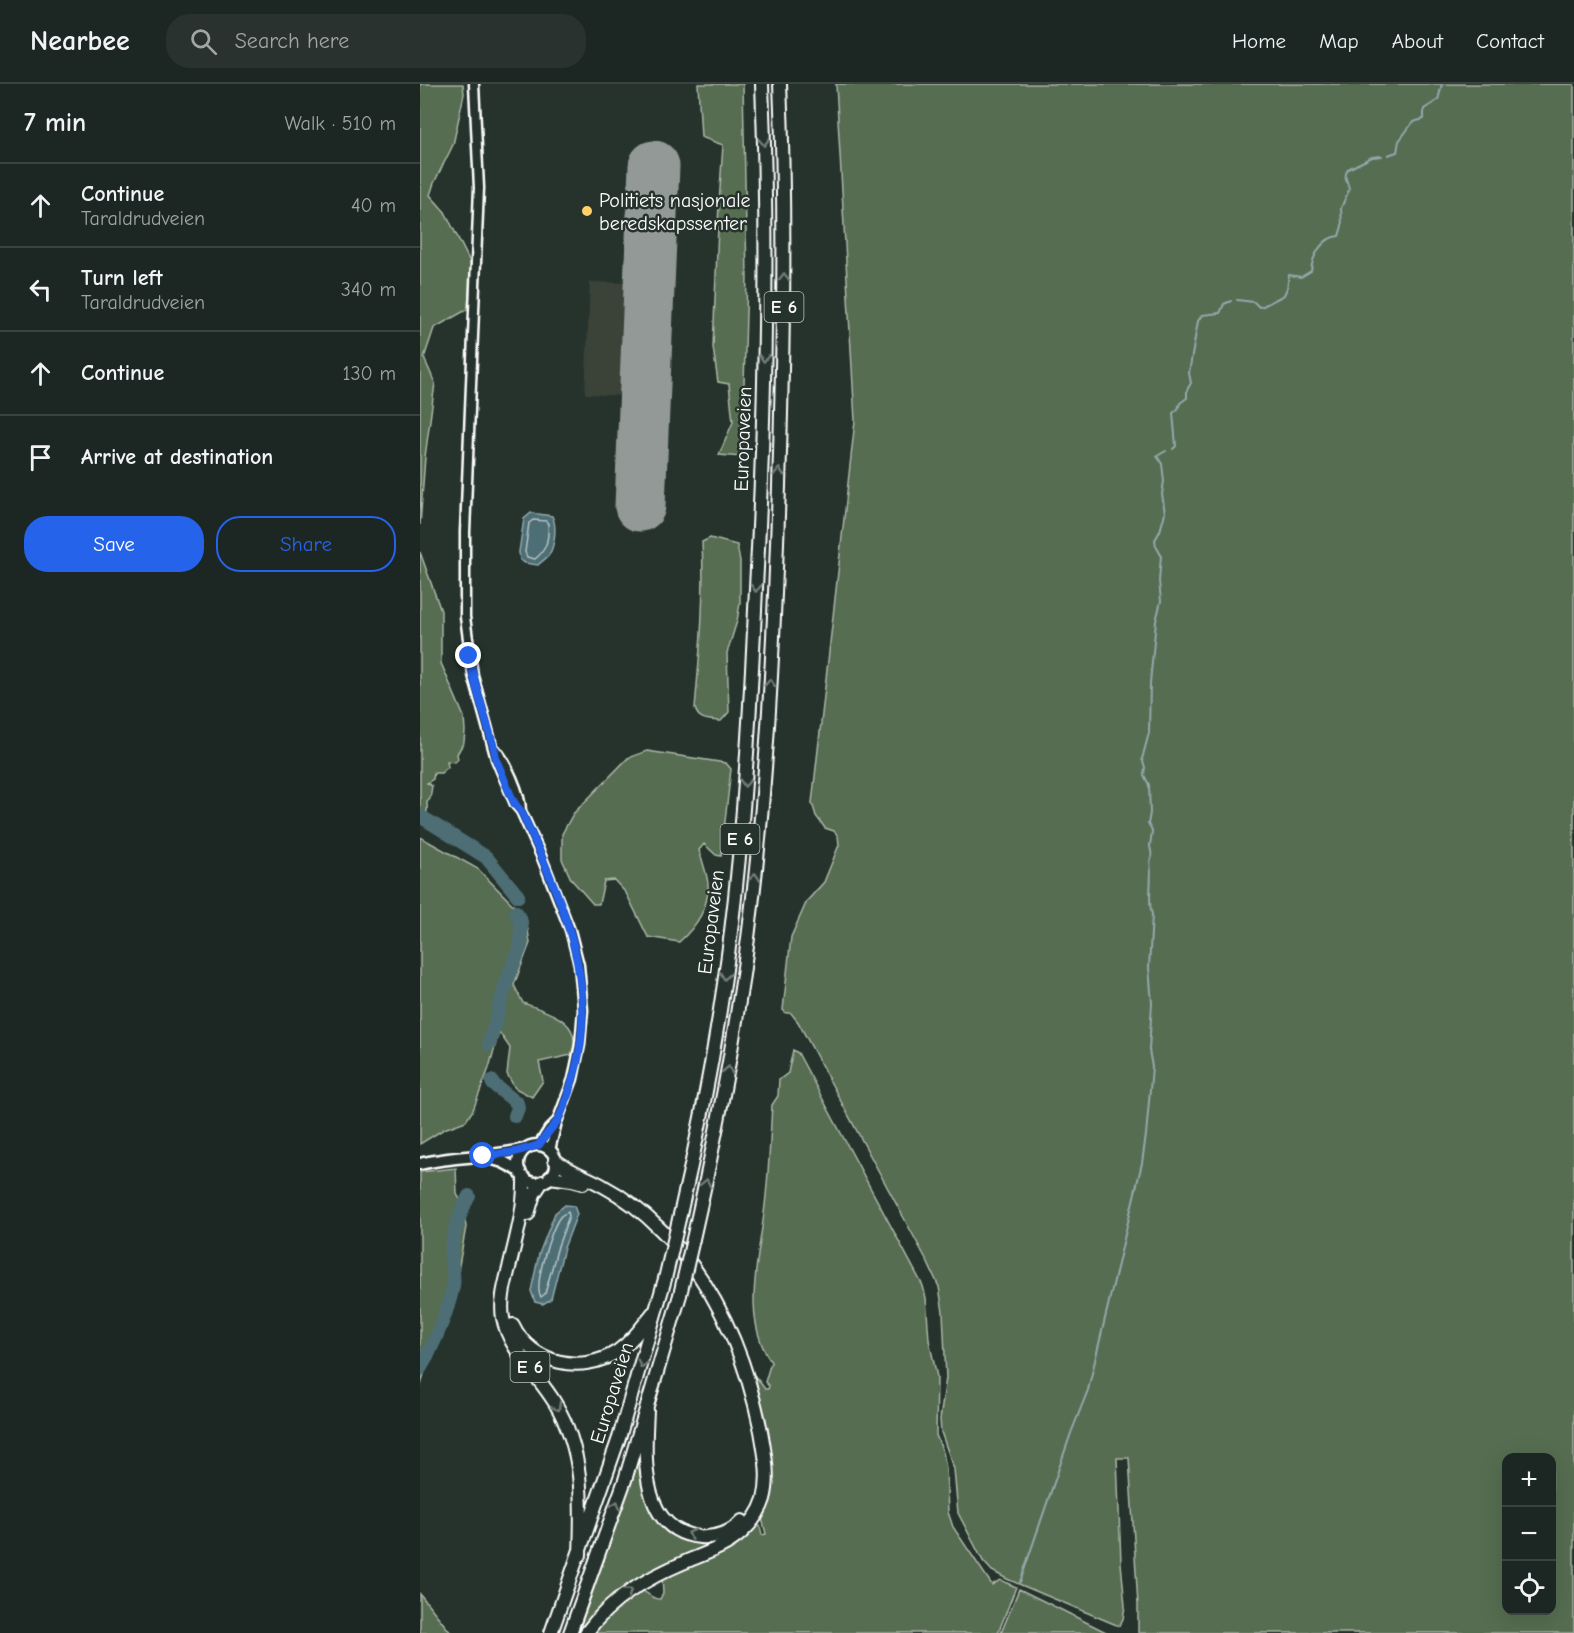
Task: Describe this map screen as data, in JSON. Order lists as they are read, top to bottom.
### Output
{
  "streets": {
    "highway": ["E 6", "Europaveien"]
  },
  "crossings": [
    ["E 6", "Europaveien"]
  ],
  "places": ["Politiets nasjonale beredskapssenter"],
  "page": {
    "header": "Nearbee",
    "search": "Search here",
    "nav": [
      "Home",
      "Map",
      "About",
      "Contact"
    ],
    "heading": ["7 min", "Walk · 510 m"],
    "list": [
      ["Continue", "Taraldrudveien", "40 m"],
      ["Turn left", "Taraldrudveien", "340 m"],
      ["Continue", "130 m"],
      "Arrive at destination"
    ],
    "buttons": ["Save", "Share"],
    "map_buttons": ["+", "−"]
  }
}
